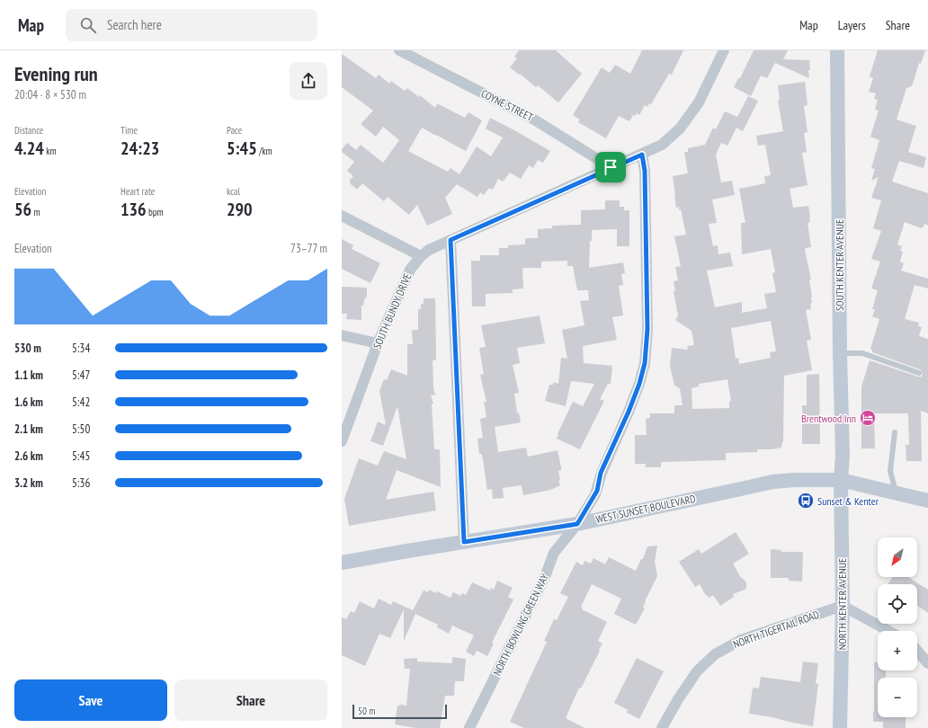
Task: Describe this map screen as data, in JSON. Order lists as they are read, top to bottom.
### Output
{
  "streets": {
    "street": [
      "COYNE STREET",
      "SOUTH KENTER AVENUE",
      "SOUTH BUNDY DRIVE",
      "WEST SUNSET BOULEVARD",
      "NORTH KENTER AVENUE",
      "NORTH BOWLING GREEN WAY",
      "NORTH TIGERTAIL ROAD"
    ]
  },
  "crossings": [
    ["COYNE STREET", "SOUTH BUNDY DRIVE"],
    ["SOUTH KENTER AVENUE", "WEST SUNSET BOULEVARD"],
    ["SOUTH KENTER AVENUE", "NORTH KENTER AVENUE"],
    ["SOUTH BUNDY DRIVE", "NORTH BOWLING GREEN WAY"],
    ["WEST SUNSET BOULEVARD", "NORTH KENTER AVENUE"],
    ["WEST SUNSET BOULEVARD", "NORTH BOWLING GREEN WAY"],
    ["NORTH KENTER AVENUE", "NORTH TIGERTAIL ROAD"]
  ],
  "places": {
    "hotel": ["Brentwood Inn"],
    "bus stop": ["Sunset & Kenter"]
  },
  "scale_bar": "50 m",
  "north": "bottom left",
  "page": {
    "header": "Map",
    "search": "Search here",
    "nav": ["Map", "Layers", "Share"],
    "heading": ["Evening run", "20:04 · 8 × 530 m"],
    "stats": [
      ["Distance", "4.24 km"],
      ["Time", "24:23"],
      ["Pace", "5:45 /km"],
      ["Elevation", "56 m"],
      ["Heart rate", "136 bpm"],
      ["kcal", "290"]
    ],
    "chart": ["Elevation", "73–77 m"],
    "list": [
      {
        "name": "530 m",
        "note": "5:34"
      },
      {
        "name": "1.1 km",
        "note": "5:47"
      },
      {
        "name": "1.6 km",
        "note": "5:42"
      },
      {
        "name": "2.1 km",
        "note": "5:50"
      },
      {
        "name": "2.6 km",
        "note": "5:45"
      },
      {
        "name": "3.2 km",
        "note": "5:36"
      }
    ],
    "map_buttons": ["+", "−"],
    "buttons": ["Save", "Share"],
    "scale": "50 m"
  }
}
